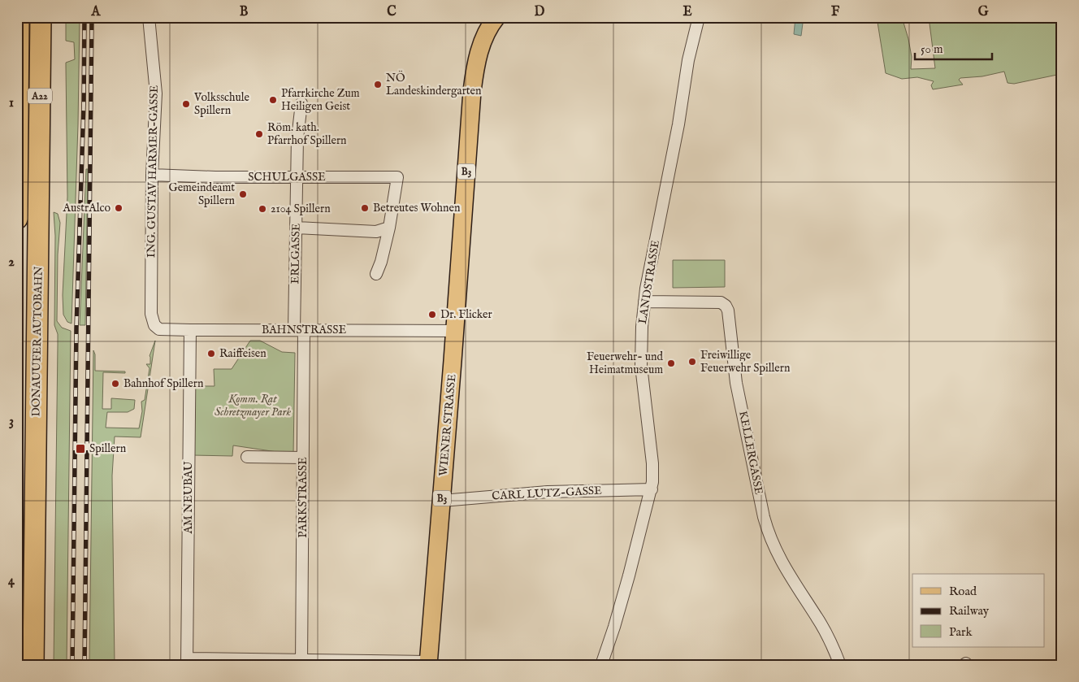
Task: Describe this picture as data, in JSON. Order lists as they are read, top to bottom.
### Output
{
  "streets": {
    "highway": ["A22", "DONAUUFER AUTOBAHN"],
    "main road": ["B3", "WIENER STRASSE"],
    "street": [
      "ING. GUSTAV HARMER-GASSE",
      "SCHULGASSE",
      "ERLGASSE",
      "LANDSTRASSE",
      "BAHNSTRASSE",
      "KELLERGASSE",
      "CARL LUTZ-GASSE",
      "AM NEUBAU",
      "PARKSTRASSE"
    ]
  },
  "crossings": [
    ["ING. GUSTAV HARMER-GASSE", "SCHULGASSE"],
    ["ING. GUSTAV HARMER-GASSE", "BAHNSTRASSE"],
    ["B3", "BAHNSTRASSE"],
    ["B3", "WIENER STRASSE"],
    ["SCHULGASSE", "ERLGASSE"],
    ["ERLGASSE", "BAHNSTRASSE"],
    ["ERLGASSE", "PARKSTRASSE"],
    ["LANDSTRASSE", "KELLERGASSE"],
    ["LANDSTRASSE", "CARL LUTZ-GASSE"],
    ["BAHNSTRASSE", "WIENER STRASSE"],
    ["BAHNSTRASSE", "AM NEUBAU"],
    ["BAHNSTRASSE", "PARKSTRASSE"],
    ["WIENER STRASSE", "CARL LUTZ-GASSE"]
  ],
  "parks": ["Komm. Rat Schretzmayer Park"],
  "places": {
    "other": [
      "NÖ Landeskindergarten",
      "Pfarrkirche Zum Heiligen Geist",
      "Volksschule Spillern",
      "Röm. kath. Pfarrhof Spillern",
      "Gemeindeamt Spillern",
      "AustrAlco",
      "Betreutes Wohnen",
      "2104 Spillern",
      "Dr. Flicker",
      "Raiffeisen",
      "Freiwillige Feuerwehr Spillern",
      "Feuerwehr- und Heimatmuseum",
      "Bahnhof Spillern"
    ],
    "transit": ["Spillern"]
  },
  "legend": ["Road", "Railway", "Park"],
  "scale_bar": "50 m",
  "grid": {
    "columns": [
      "A",
      "B",
      "C",
      "D",
      "E",
      "F",
      "G"
    ],
    "rows": [
      "1",
      "2",
      "3",
      "4"
    ]
  }
}
